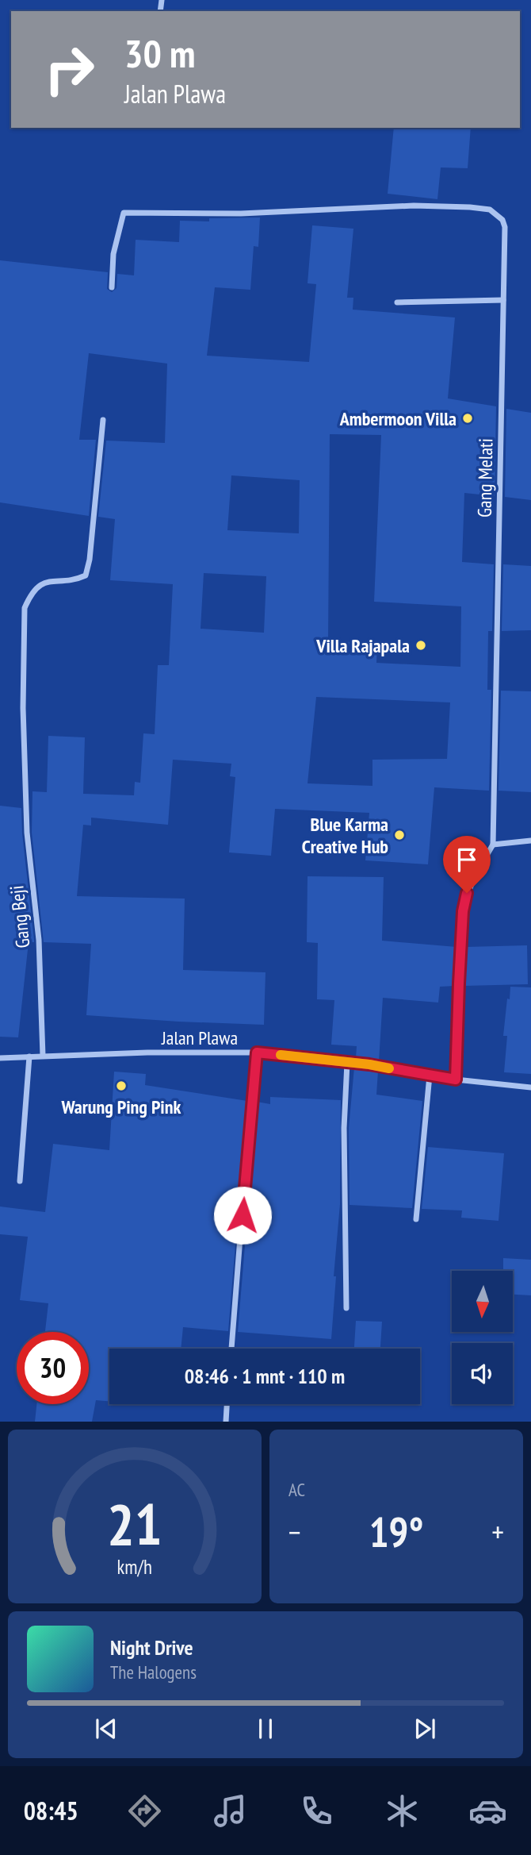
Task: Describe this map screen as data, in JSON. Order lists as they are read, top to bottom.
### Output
{
  "streets": {
    "street": ["Gang Melati", "Gang Beji", "Jalan Plawa"]
  },
  "crossings": [
    ["Gang Melati", "Jalan Plawa"],
    ["Gang Beji", "Jalan Plawa"]
  ],
  "places": [
    "Ambermoon Villa",
    "Villa Rajapala",
    "Blue Karma Creative Hub",
    "Warung Ping Pink"
  ],
  "north": "bottom",
  "page": {
    "turn": ["30 m", "Jalan Plawa"],
    "limit": "30",
    "trip": "08:46 · 1 mnt · 110 m",
    "tile": "AC",
    "heat": ["−", "19°", "+"],
    "song": ["Night Drive", "The Halogens"],
    "tabs": "08:45",
    "gauge": ["21", "km/h"]
  }
}
